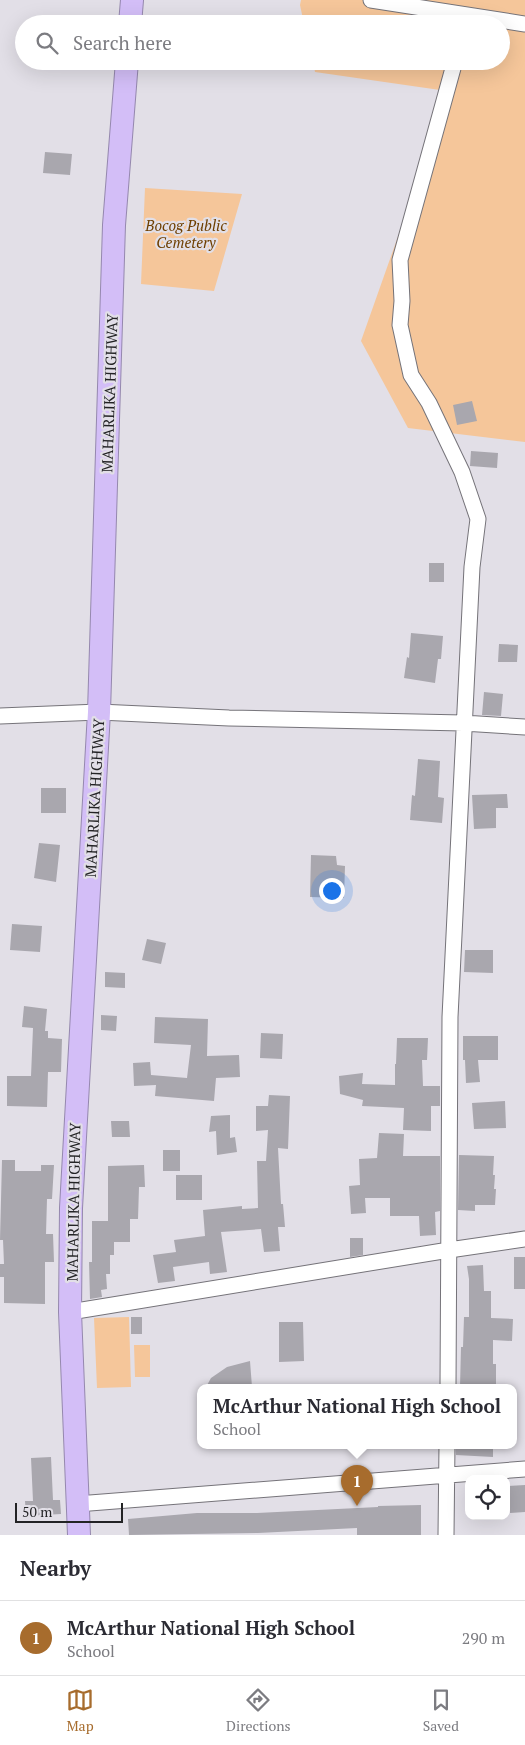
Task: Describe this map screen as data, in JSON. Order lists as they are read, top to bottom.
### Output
{
  "streets": {
    "highway": ["MAHARLIKA HIGHWAY"]
  },
  "parks": ["Bocog Public Cemetery"],
  "scale_bar": "50 m",
  "page": {
    "search": "Search here",
    "popup": ["McArthur National High School", "School"],
    "pins": "1",
    "scale": "50 m",
    "heading": "Nearby",
    "list": [
      {
        "mark": "1",
        "name": "McArthur National High School",
        "note": "School",
        "value": "290 m"
      }
    ],
    "nav": ["Map", "Directions", "Saved"]
  }
}
